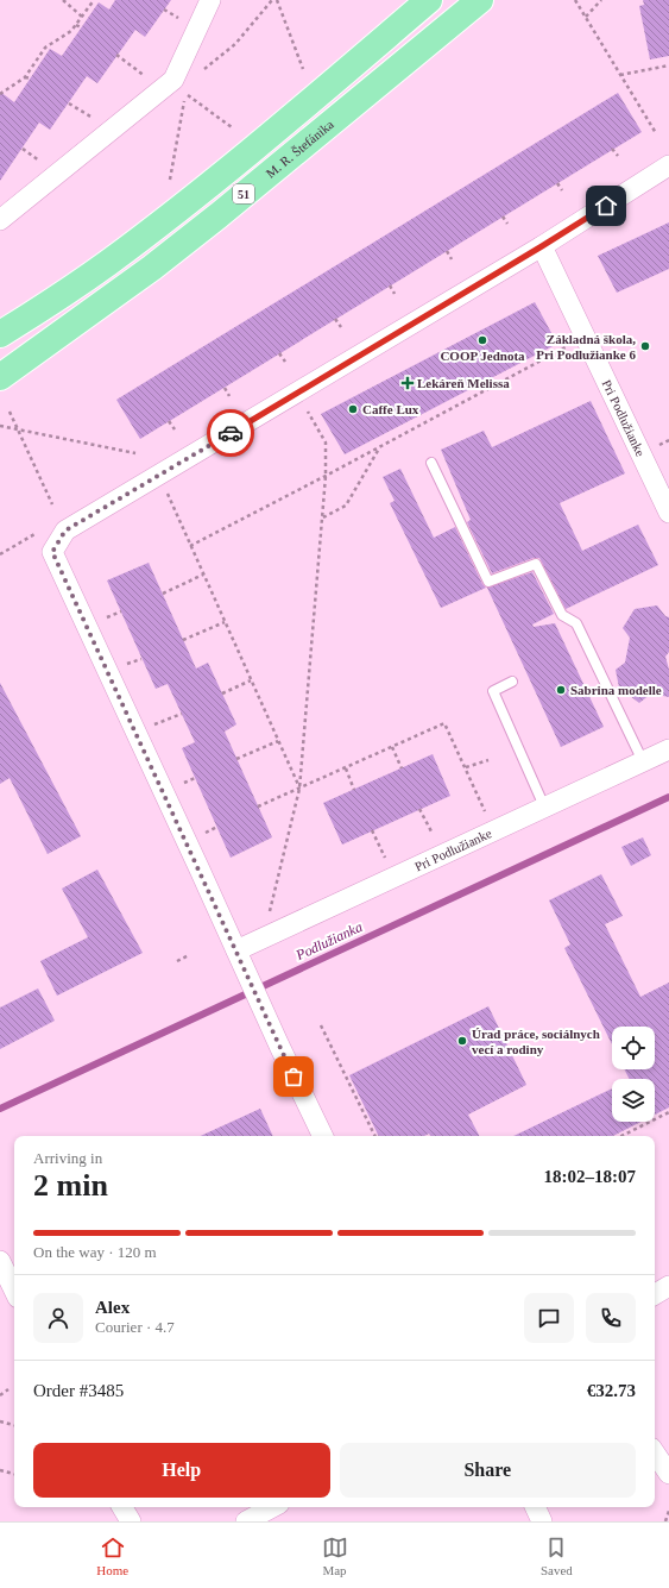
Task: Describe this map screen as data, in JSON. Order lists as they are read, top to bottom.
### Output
{
  "streets": {
    "main road": ["M. R. Štefánika", "51"],
    "street": ["Pri Podlužianke"]
  },
  "water": ["Podlužianka"],
  "places": {
    "other": [
      "COOP Jednota",
      "Základná škola, Pri Podlužianke 6",
      "Caffe Lux",
      "Sabrina modelle",
      "Úrad práce, sociálnych vecí a rodiny"
    ],
    "health": ["Lekáreň Melissa"]
  },
  "page": {
    "heading": ["2 min", "Arriving in", "18:02–18:07"],
    "panel": [
      "Alex",
      "Courier · 4.7",
      "Order #3485",
      "€32.73"
    ],
    "bar": "On the way · 120 m",
    "buttons": ["Help", "Share"],
    "tabs": ["Home", "Map", "Saved"]
  }
}
